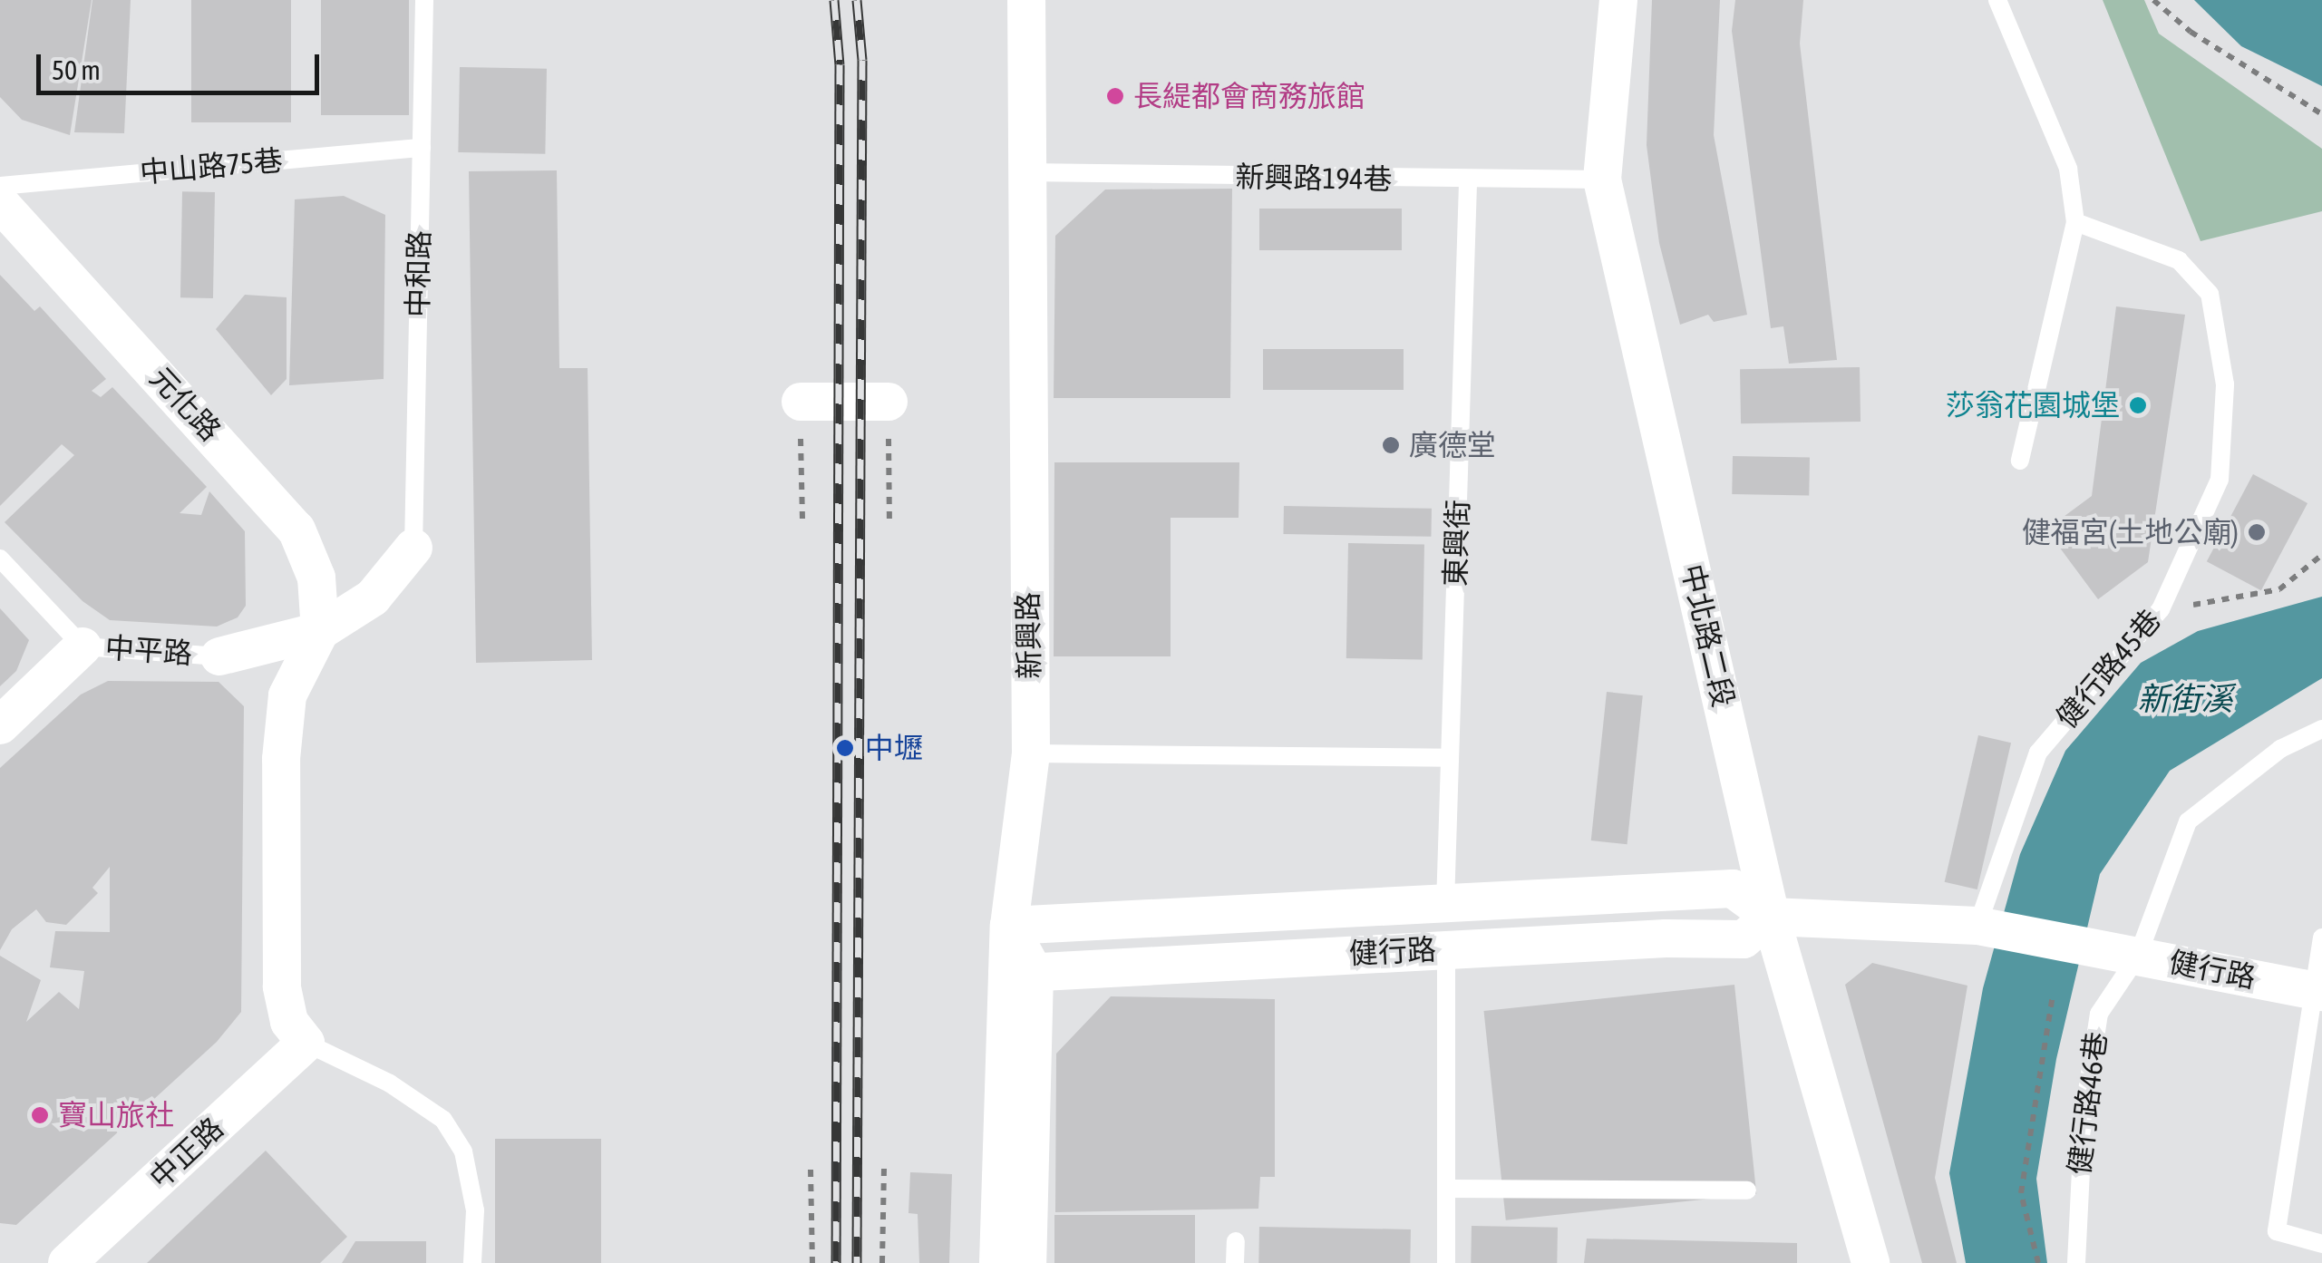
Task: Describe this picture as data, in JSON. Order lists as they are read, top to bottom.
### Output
{
  "streets": {
    "street": [
      "元化路",
      "新興路",
      "中北路二段",
      "中平路",
      "健行路",
      "中正路"
    ],
    "lane": [
      "中山路75巷",
      "新興路194巷",
      "中和路",
      "東興街",
      "健行路45巷",
      "健行路46巷"
    ]
  },
  "crossings": [
    ["中山路75巷", "中和路"],
    ["新興路194巷", "東興街"],
    ["新興路194巷", "新興路"],
    ["新興路194巷", "中北路二段"],
    ["東興街", "健行路"],
    ["新興路", "健行路"],
    ["中北路二段", "健行路"],
    ["健行路45巷", "健行路"],
    ["健行路", "健行路46巷"]
  ],
  "water": ["新街溪"],
  "places": [
    "長緹都會商務旅館",
    "莎翁花園城堡",
    "廣德堂",
    "健福宮(土地公廟)",
    "中壢",
    "寶山旅社"
  ],
  "scale_bar": "50 m"
}
